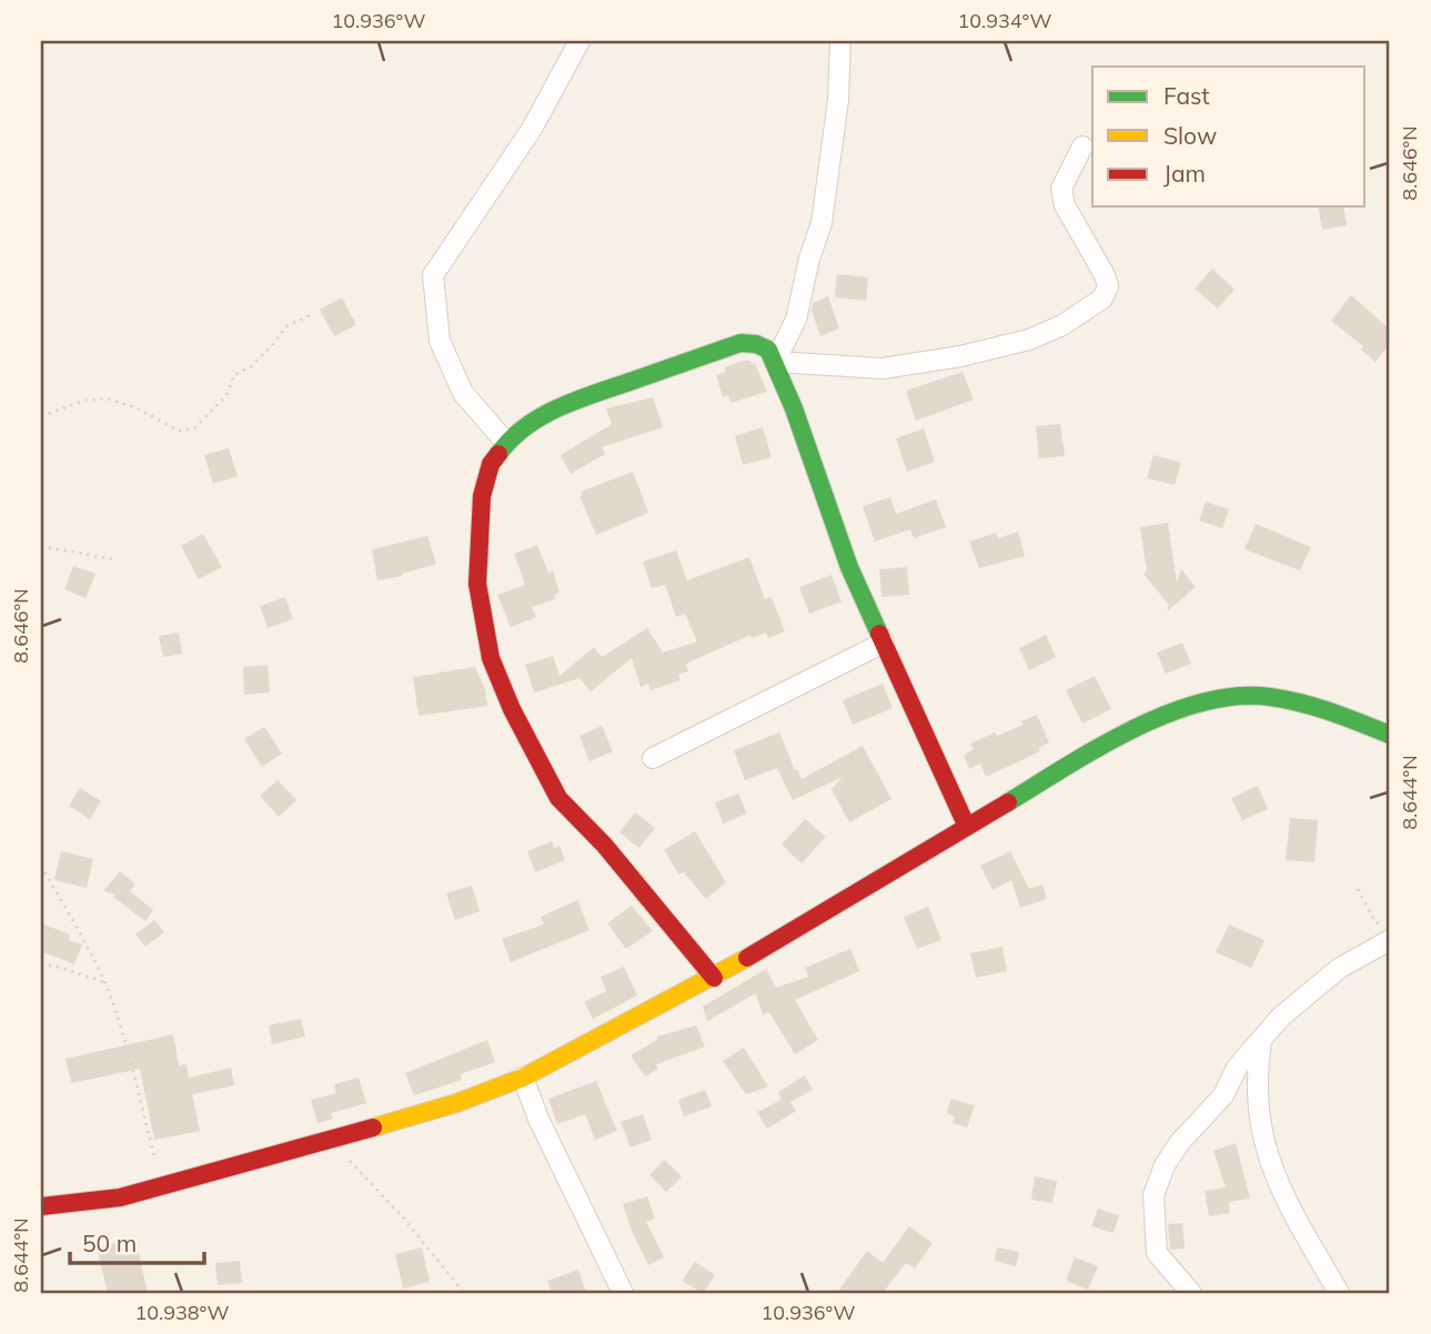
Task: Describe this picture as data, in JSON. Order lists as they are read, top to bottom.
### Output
{
  "legend": ["Fast", "Slow", "Jam"],
  "scale_bar": "50 m",
  "coordinates": [
    "10.936°W",
    "10.934°W",
    "8.646°N",
    "8.644°N",
    "10.938°W"
  ]
}
